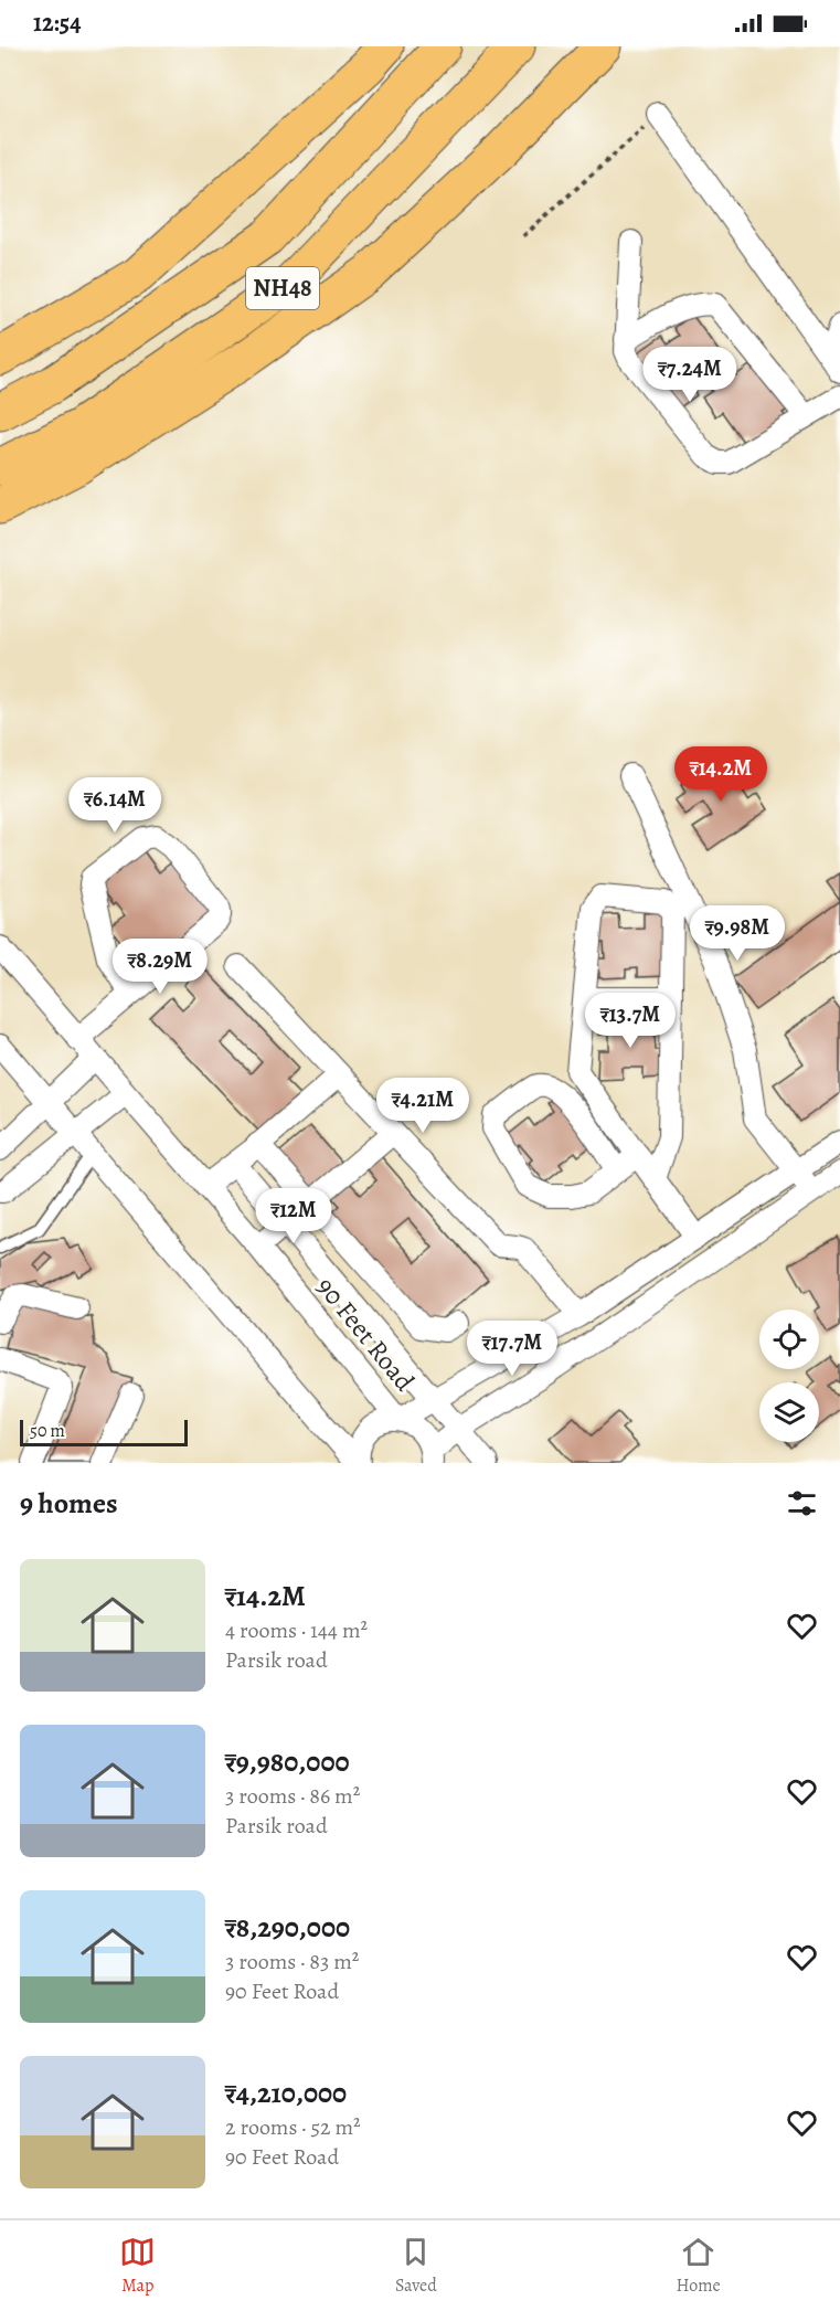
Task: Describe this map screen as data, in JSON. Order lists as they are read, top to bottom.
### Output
{
  "streets": {
    "highway": ["NH48"],
    "street": ["90 Feet Road"]
  },
  "scale_bar": "50 m",
  "page": {
    "status": "12:54",
    "price": [
      "₹7.24M",
      "₹14.2M",
      "₹6.14M",
      "₹9.98M",
      "₹8.29M",
      "₹13.7M",
      "₹4.21M",
      "₹12M",
      "₹17.7M"
    ],
    "scale": "50 m",
    "heading": "9 homes",
    "list": [
      {
        "name": "₹14.2M",
        "note": "4 rooms · 144 m² · Parsik road"
      },
      {
        "name": "₹9,980,000",
        "note": "3 rooms · 86 m² · Parsik road"
      },
      {
        "name": "₹8,290,000",
        "note": "3 rooms · 83 m² · 90 Feet Road"
      },
      {
        "name": "₹4,210,000",
        "note": "2 rooms · 52 m² · 90 Feet Road"
      }
    ],
    "tabs": ["Map", "Saved", "Home"]
  }
}
